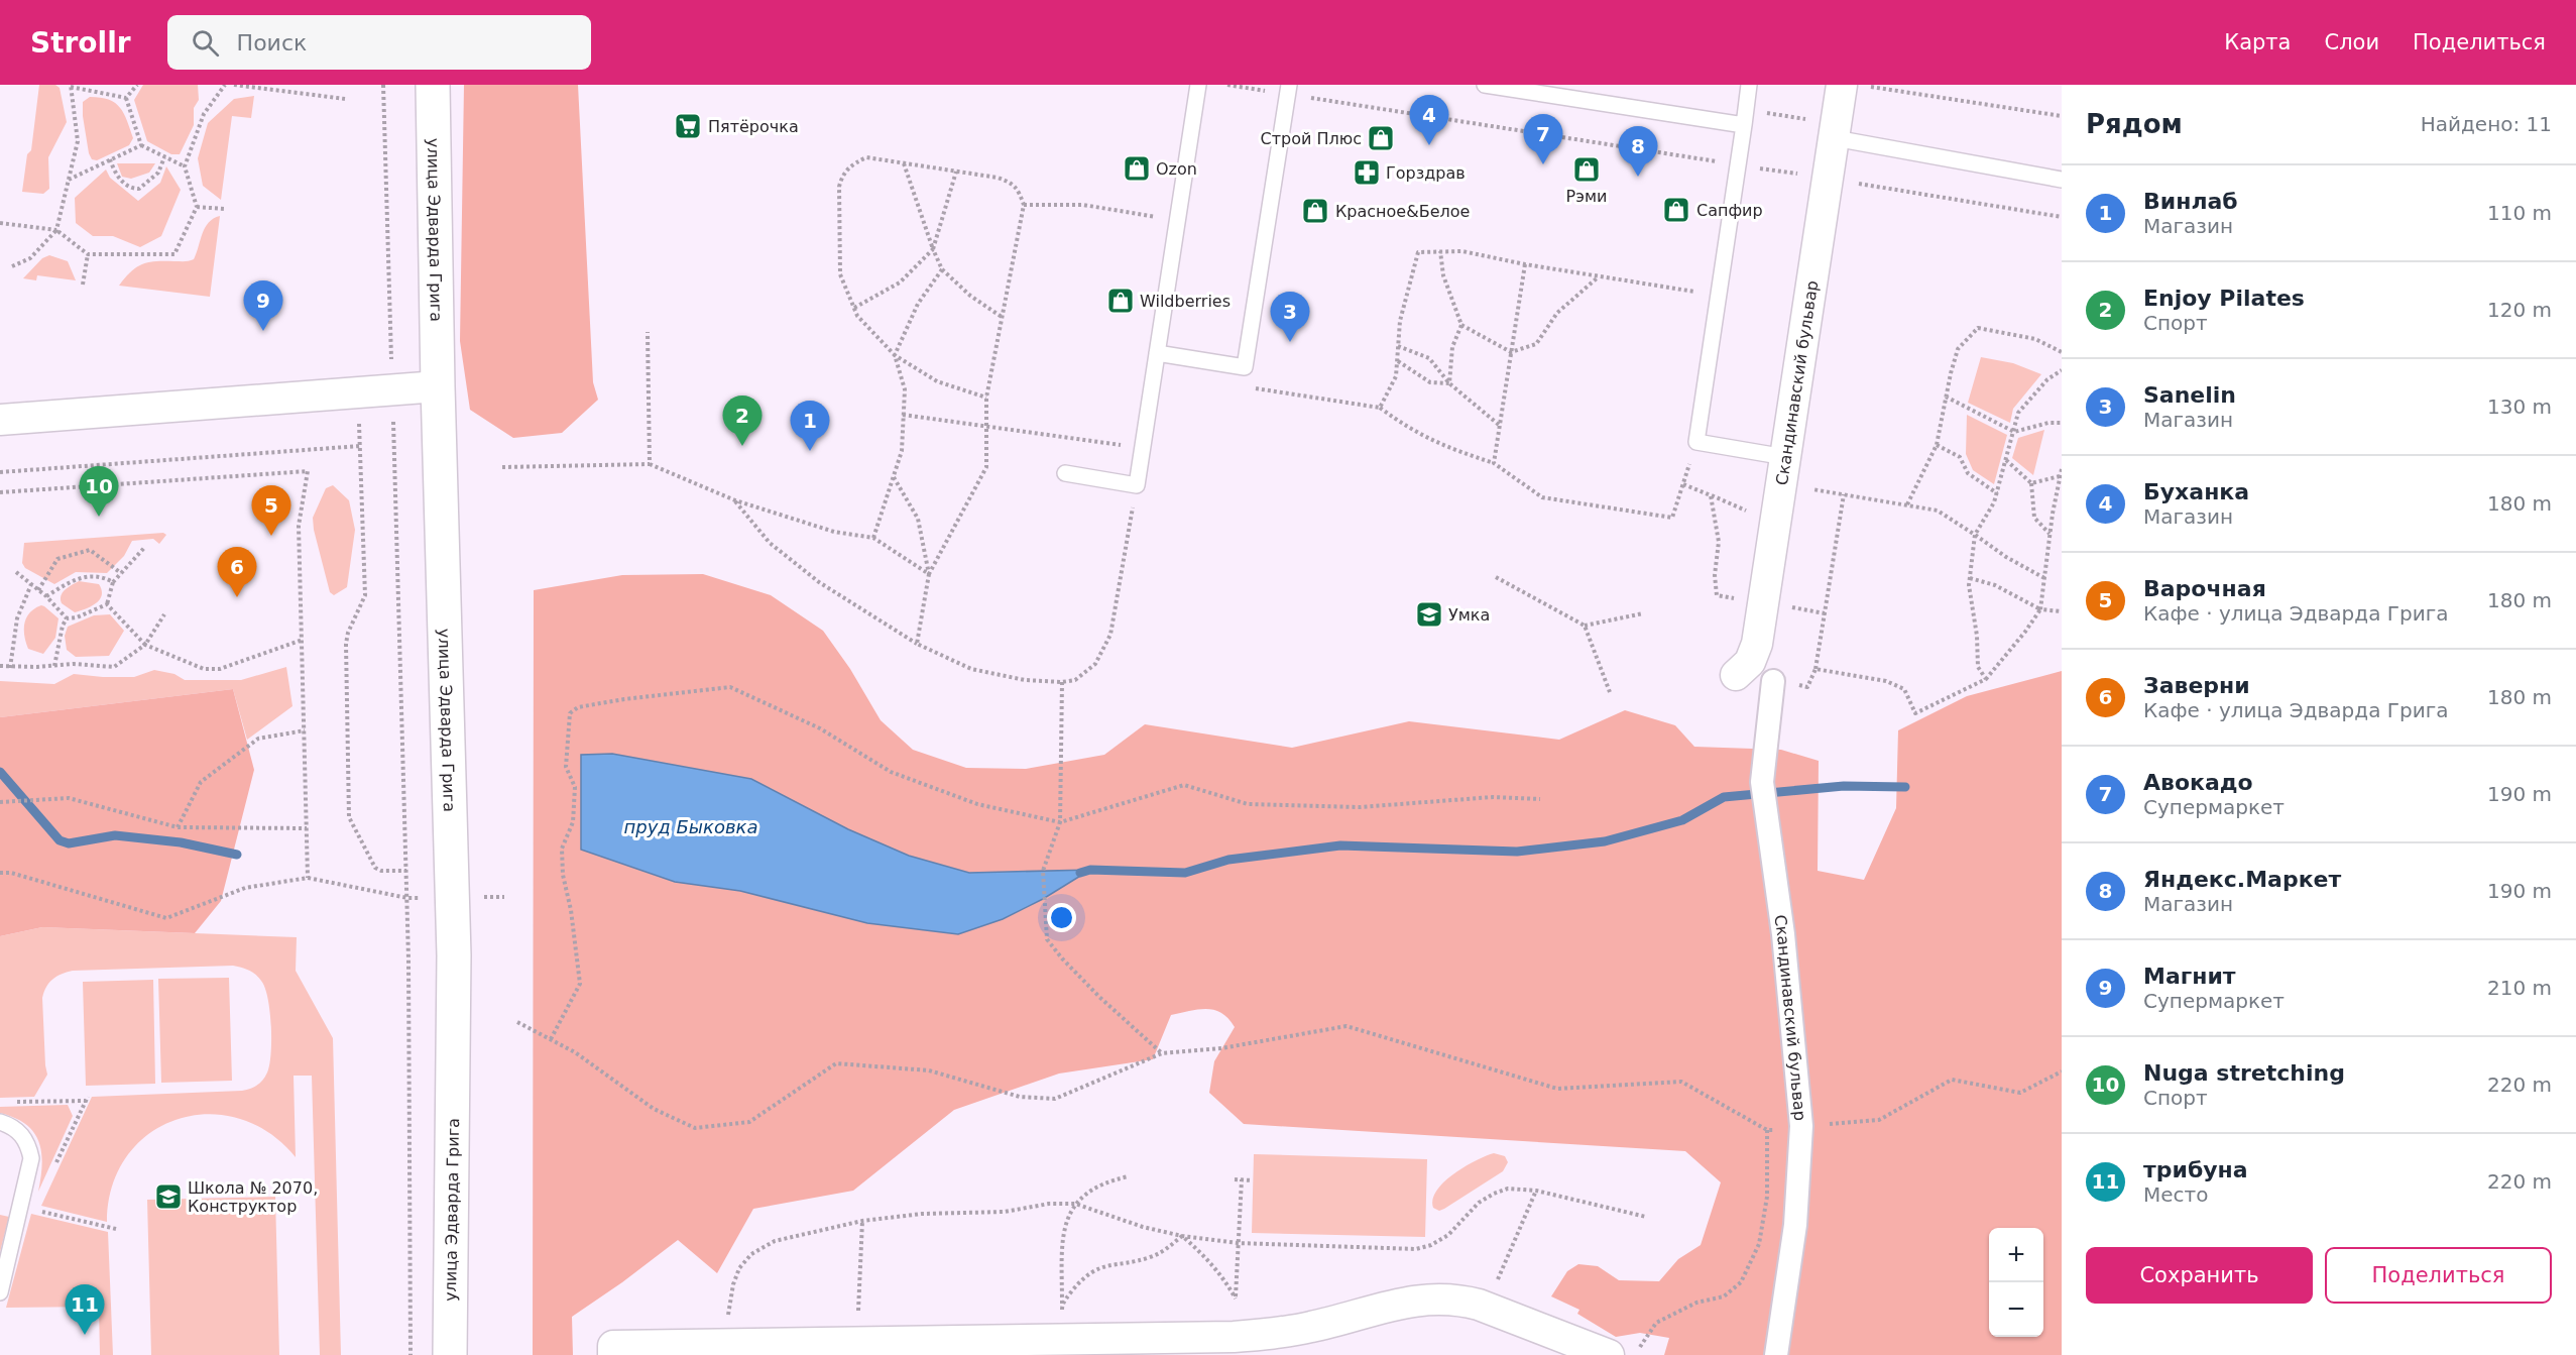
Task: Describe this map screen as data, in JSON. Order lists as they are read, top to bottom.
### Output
{
  "streets": {
    "street": ["улица Эдварда Грига", "Скандинавский бульвар"]
  },
  "water": ["пруд Быковка"],
  "places": {
    "supermarket": ["Пятёрочка"],
    "shop": [
      "Строй Плюс",
      "Ozon",
      "Рэми",
      "Сапфир",
      "Красное&Белое",
      "Wildberries"
    ],
    "pharmacy": ["Горздрав"],
    "school or university": ["Умка", "Школа № 2070, Конструктор"]
  },
  "page": {
    "header": "Strollr",
    "search": "Поиск",
    "nav": ["Карта", "Слои", "Поделиться"],
    "heading": ["Рядом", "Найдено: 11"],
    "pins": [
      "4",
      "7",
      "8",
      "9",
      "3",
      "2",
      "1",
      "10",
      "5",
      "6",
      "11"
    ],
    "list": [
      {
        "mark": "1",
        "name": "Винлаб",
        "note": "Магазин",
        "value": "110 m"
      },
      {
        "mark": "2",
        "name": "Enjoy Pilates",
        "note": "Спорт",
        "value": "120 m"
      },
      {
        "mark": "3",
        "name": "Sanelin",
        "note": "Магазин",
        "value": "130 m"
      },
      {
        "mark": "4",
        "name": "Буханка",
        "note": "Магазин",
        "value": "180 m"
      },
      {
        "mark": "5",
        "name": "Варочная",
        "note": "Кафе · улица Эдварда Грига",
        "value": "180 m"
      },
      {
        "mark": "6",
        "name": "Заверни",
        "note": "Кафе · улица Эдварда Грига",
        "value": "180 m"
      },
      {
        "mark": "7",
        "name": "Авокадо",
        "note": "Супермаркет",
        "value": "190 m"
      },
      {
        "mark": "8",
        "name": "Яндекс.Маркет",
        "note": "Магазин",
        "value": "190 m"
      },
      {
        "mark": "9",
        "name": "Магнит",
        "note": "Супермаркет",
        "value": "210 m"
      },
      {
        "mark": "10",
        "name": "Nuga stretching",
        "note": "Спорт",
        "value": "220 m"
      },
      {
        "mark": "11",
        "name": "трибуна",
        "note": "Место",
        "value": "220 m"
      }
    ],
    "map_buttons": ["+", "−"],
    "buttons": ["Сохранить", "Поделиться"]
  }
}
